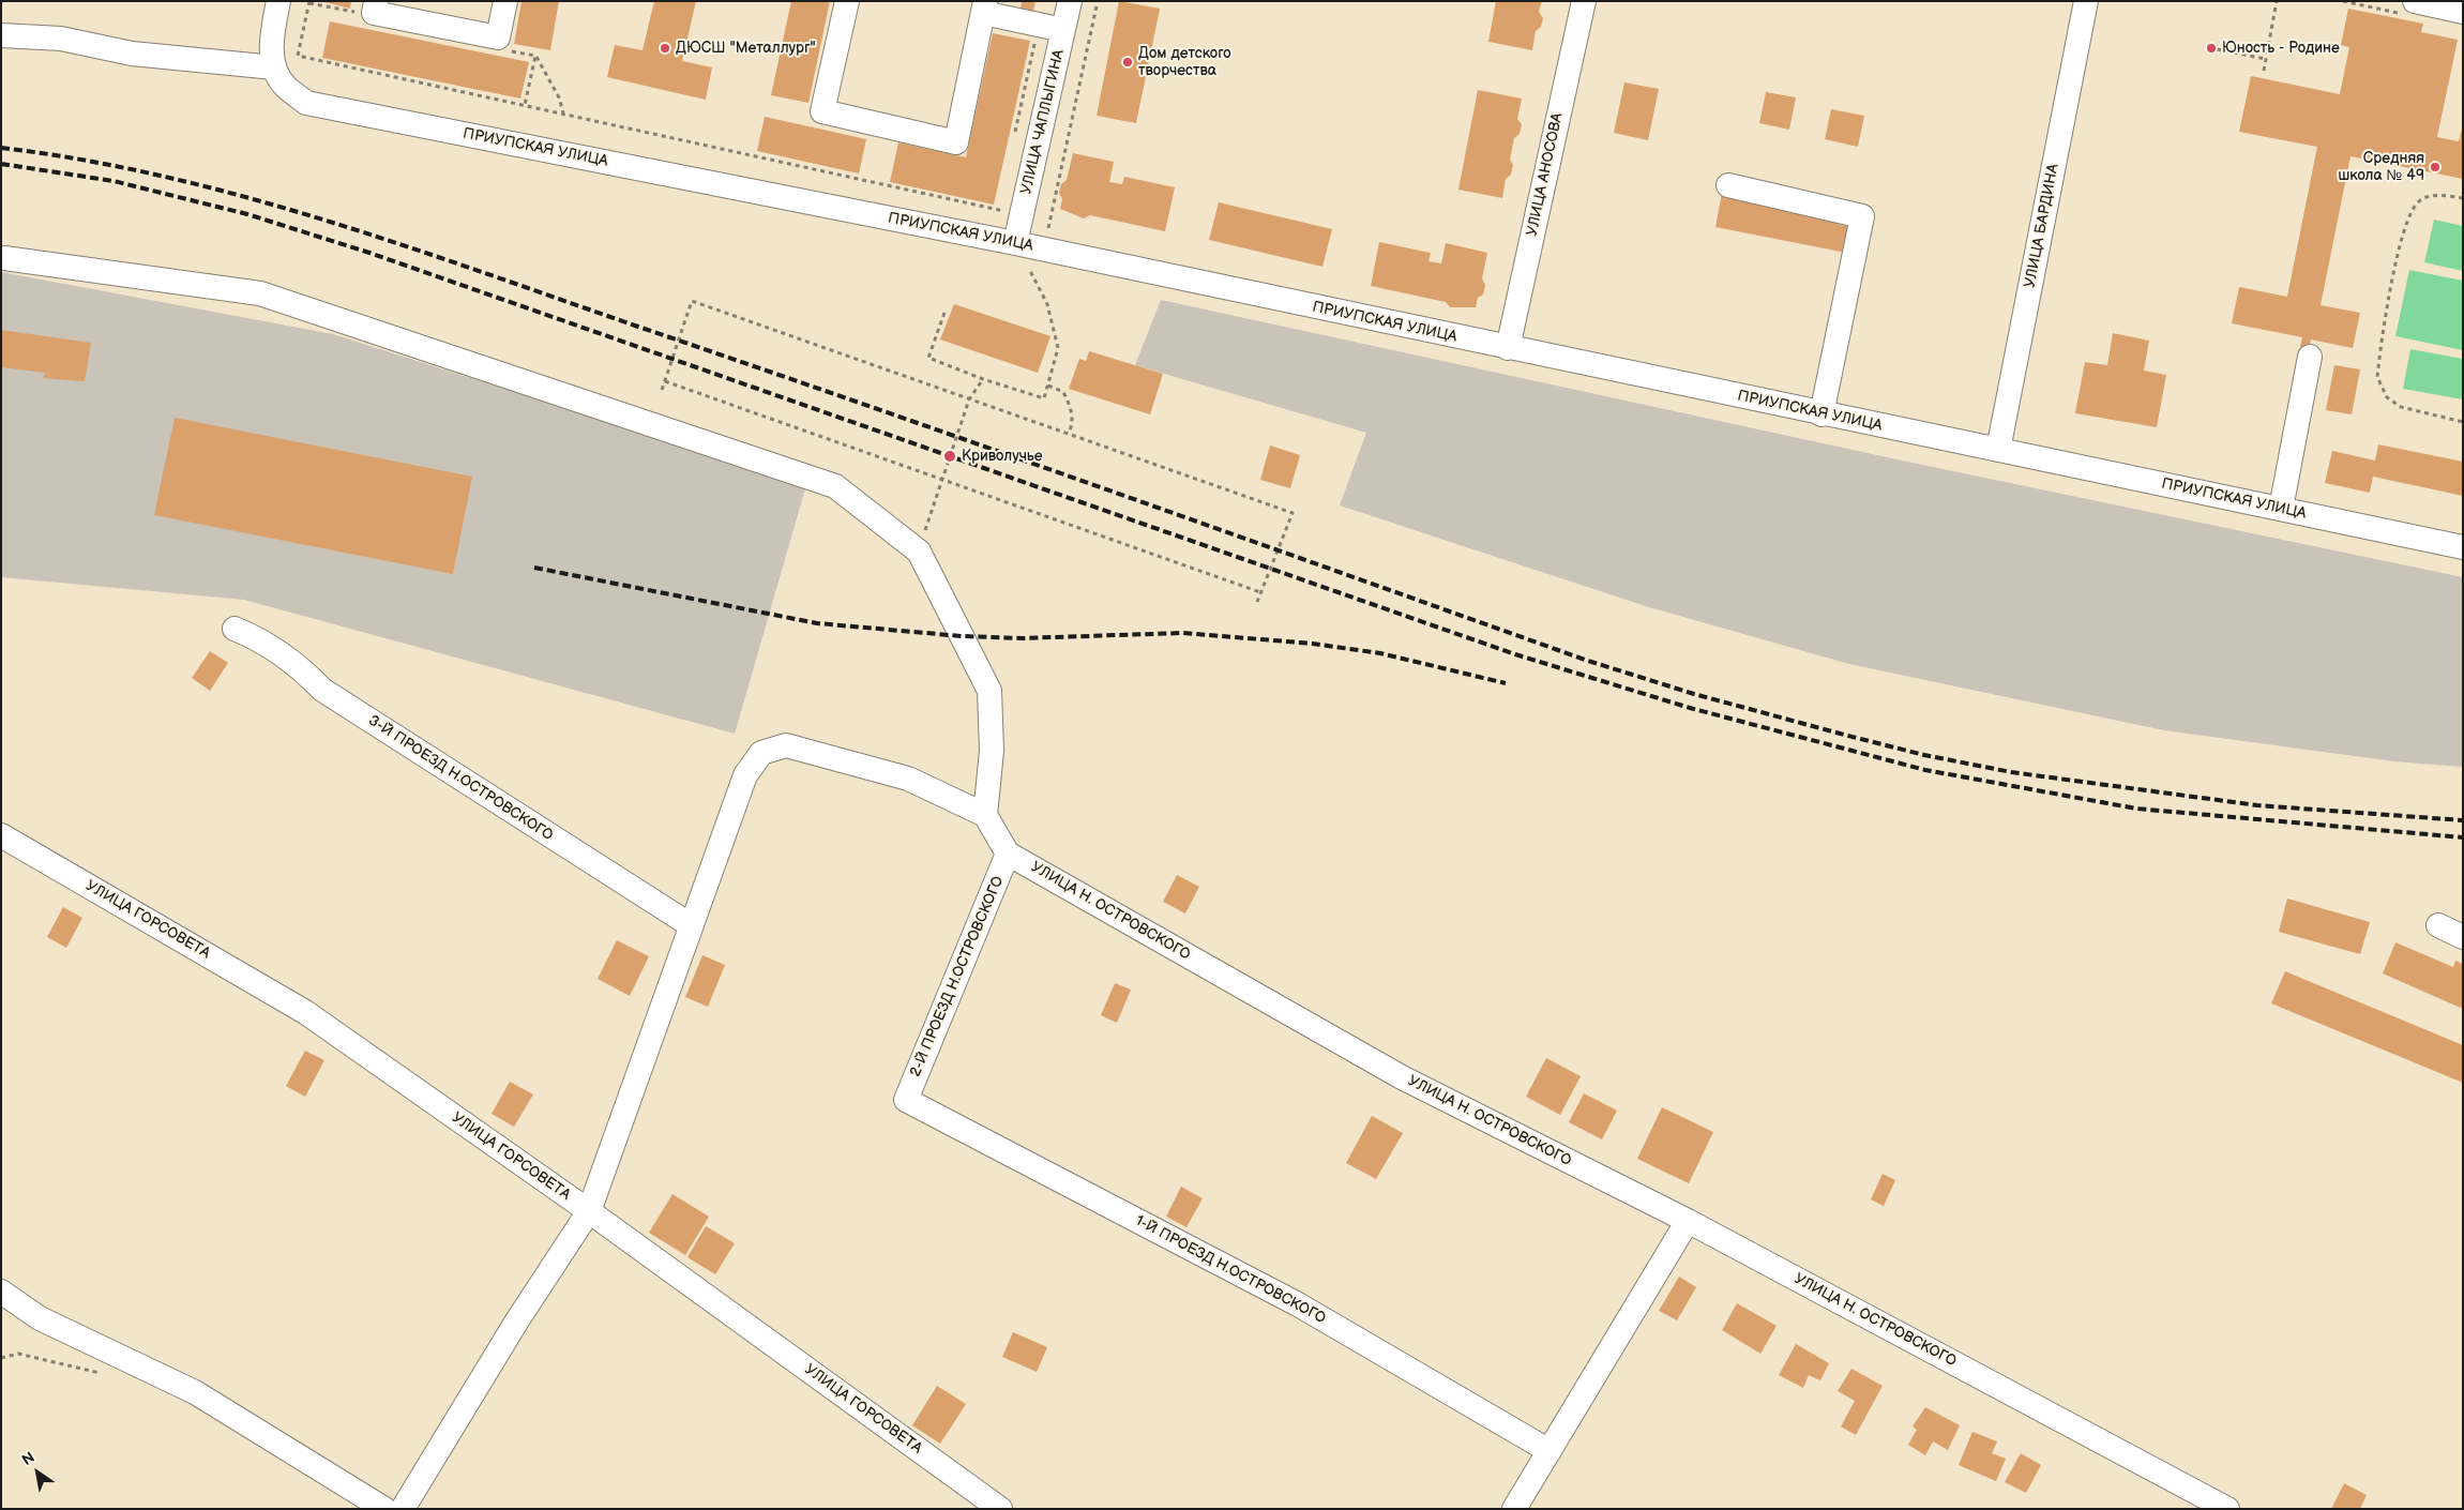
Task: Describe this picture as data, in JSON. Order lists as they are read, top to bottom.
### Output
{
  "streets": {
    "street": [
      "УЛИЦА ЧАПЛЫГИНА",
      "ПРИУПСКАЯ УЛИЦА",
      "УЛИЦА АНОСОВА",
      "УЛИЦА БАРДИНА",
      "3-Й ПРОЕЗД Н.ОСТРОВСКОГО",
      "УЛИЦА Н. ОСТРОВСКОГО",
      "УЛИЦА ГОРСОВЕТА",
      "2-Й ПРОЕЗД Н.ОСТРОВСКОГО",
      "1-Й ПРОЕЗД Н.ОСТРОВСКОГО"
    ]
  },
  "crossings": [
    ["УЛИЦА ЧАПЛЫГИНА", "ПРИУПСКАЯ УЛИЦА"],
    ["ПРИУПСКАЯ УЛИЦА", "УЛИЦА АНОСОВА"],
    ["ПРИУПСКАЯ УЛИЦА", "УЛИЦА БАРДИНА"],
    ["УЛИЦА Н. ОСТРОВСКОГО", "2-Й ПРОЕЗД Н.ОСТРОВСКОГО"],
    ["2-Й ПРОЕЗД Н.ОСТРОВСКОГО", "1-Й ПРОЕЗД Н.ОСТРОВСКОГО"]
  ],
  "places": [
    "ДЮСШ \"Металлург\"",
    "Юность - Родине",
    "Дом детского творчества",
    "Средняя школа № 49",
    "Криволучье"
  ],
  "north": "top left"
}
